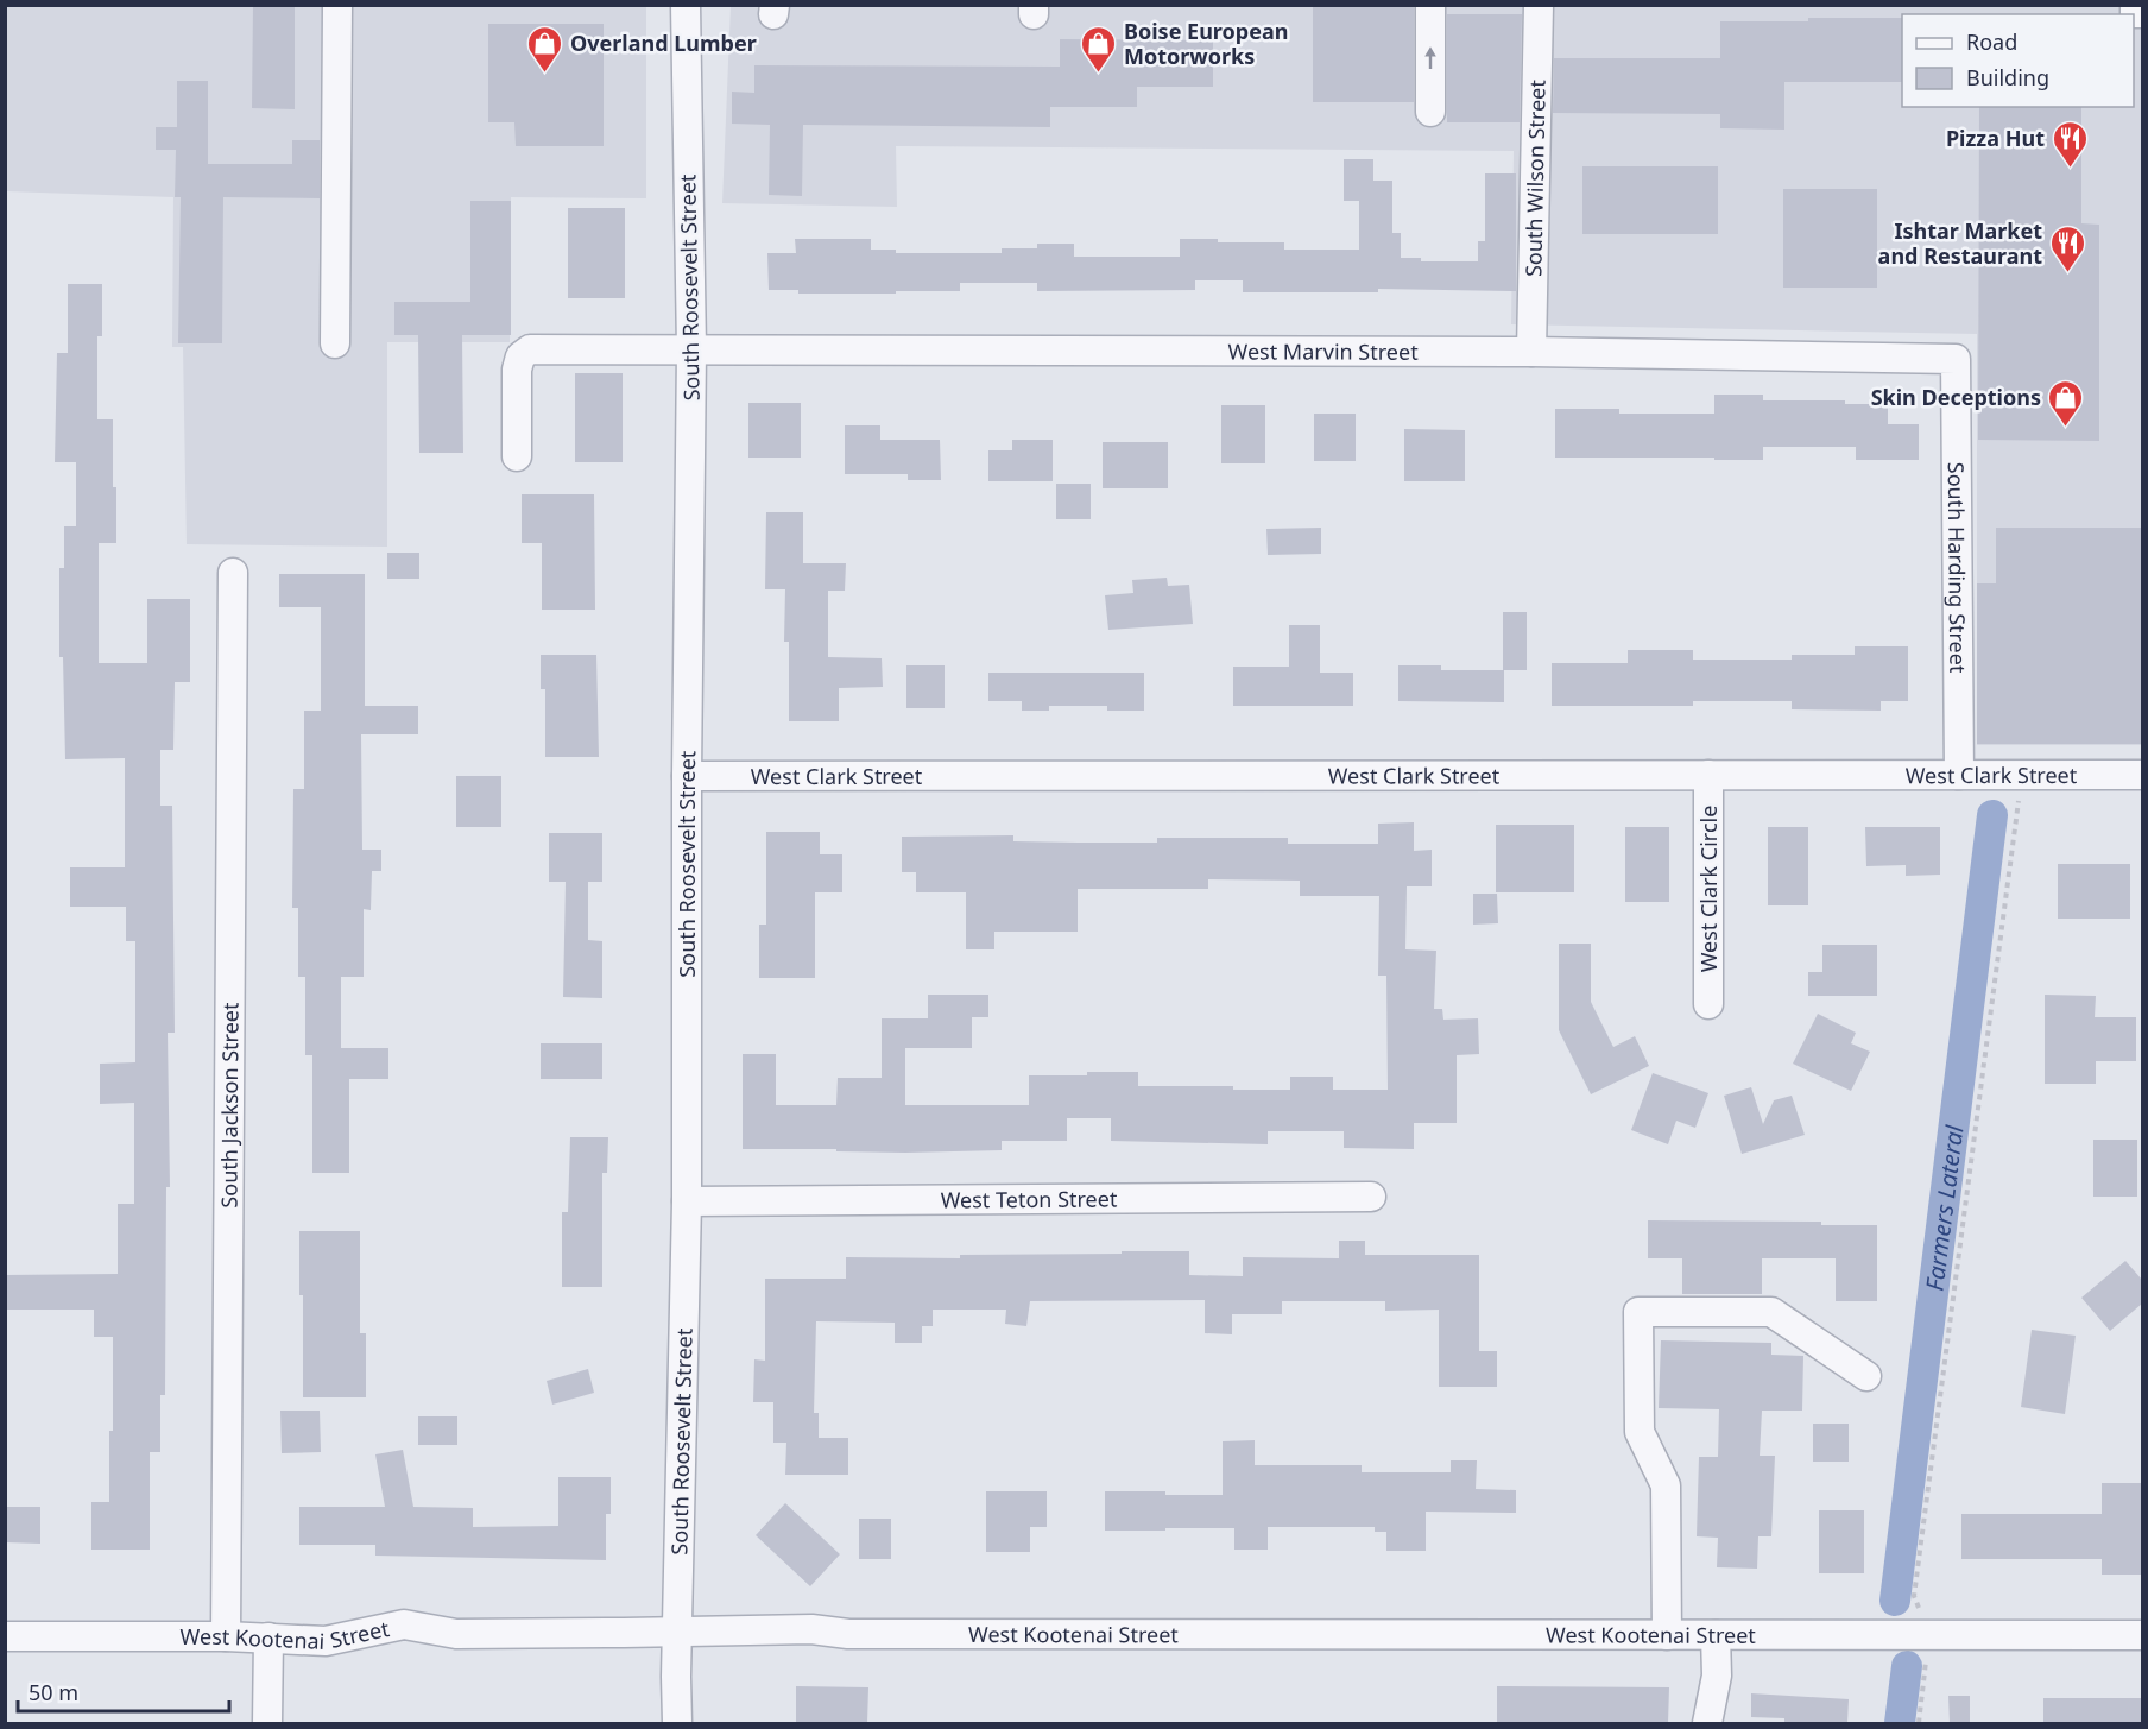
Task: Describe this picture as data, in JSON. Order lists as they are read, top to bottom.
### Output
{
  "streets": {
    "street": [
      "South Wilson Street",
      "South Roosevelt Street",
      "West Marvin Street",
      "South Harding Street",
      "West Clark Street",
      "West Clark Circle",
      "South Jackson Street",
      "West Teton Street",
      "West Kootenai Street"
    ]
  },
  "crossings": [
    ["South Wilson Street", "West Marvin Street"],
    ["South Roosevelt Street", "West Marvin Street"],
    ["South Roosevelt Street", "West Clark Street"],
    ["South Roosevelt Street", "West Teton Street"],
    ["South Roosevelt Street", "West Kootenai Street"],
    ["West Marvin Street", "South Harding Street"],
    ["South Harding Street", "West Clark Street"],
    ["West Clark Street", "West Clark Circle"],
    ["South Jackson Street", "West Kootenai Street"]
  ],
  "water": ["Farmers Lateral"],
  "places": {
    "shop": ["Overland Lumber", "Boise European Motorworks", "Skin Deceptions"],
    "restaurant": ["Pizza Hut", "Ishtar Market and Restaurant"]
  },
  "legend": ["Road", "Building"],
  "scale_bar": "50 m"
}
